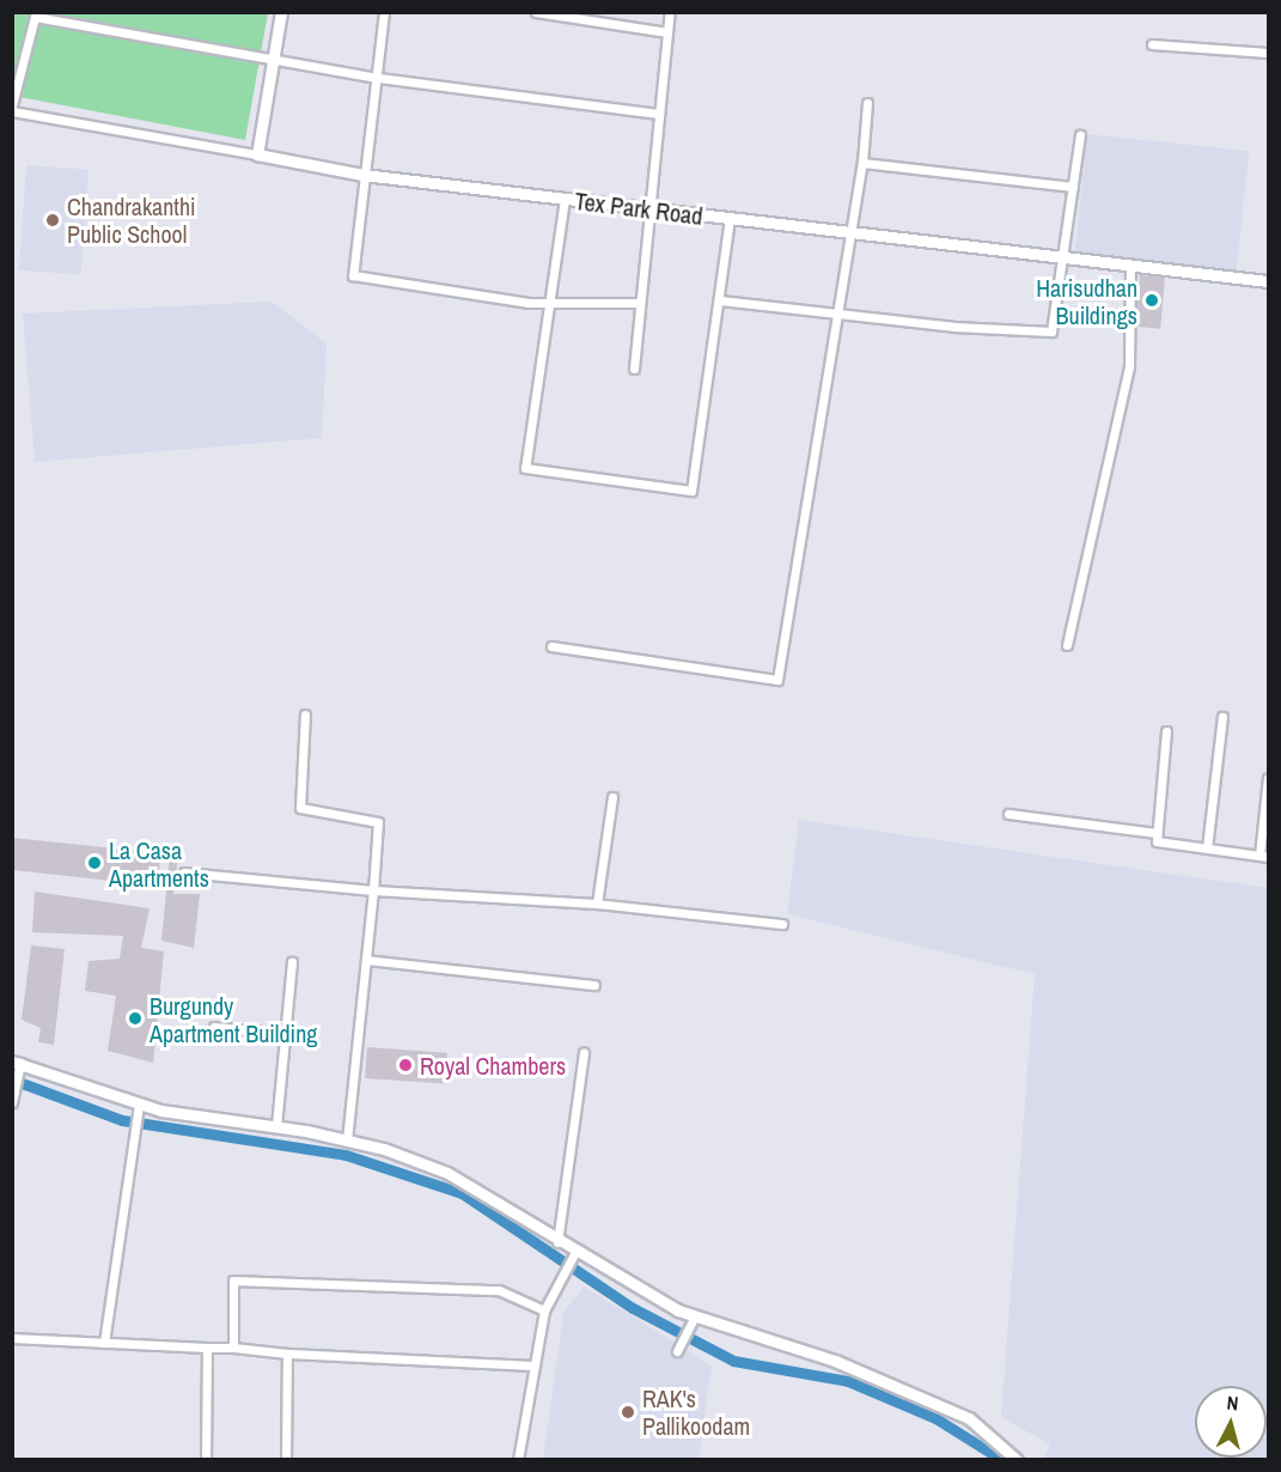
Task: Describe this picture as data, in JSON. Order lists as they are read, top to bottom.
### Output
{
  "streets": {
    "street": ["Tex Park Road"]
  },
  "places": [
    "Chandrakanthi Public School",
    "Harisudhan Buildings",
    "La Casa Apartments",
    "Burgundy Apartment Building",
    "Royal Chambers",
    "RAK's Pallikoodam"
  ],
  "north": "top"
}
